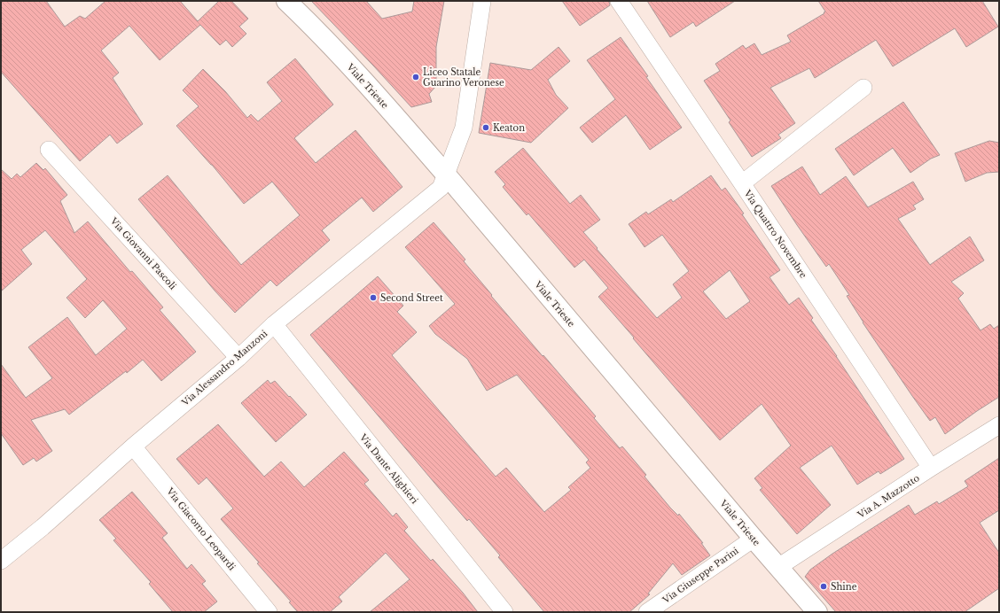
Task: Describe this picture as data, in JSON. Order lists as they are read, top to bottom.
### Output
{
  "streets": {
    "street": [
      "Viale Trieste",
      "Via Quattro Novembre",
      "Via Giovanni Pascoli",
      "Via Alessandro Manzoni",
      "Via Dante Alighieri",
      "Via A. Mazzotto",
      "Via Giacomo Leopardi",
      "Via Giuseppe Parini"
    ]
  },
  "crossings": [
    ["Viale Trieste", "Via Alessandro Manzoni"],
    ["Viale Trieste", "Via A. Mazzotto"],
    ["Viale Trieste", "Via Giuseppe Parini"],
    ["Via Quattro Novembre", "Via A. Mazzotto"],
    ["Via Giovanni Pascoli", "Via Alessandro Manzoni"],
    ["Via Alessandro Manzoni", "Via Dante Alighieri"],
    ["Via Alessandro Manzoni", "Via Giacomo Leopardi"]
  ],
  "places": [
    "Liceo Statale Guarino Veronese",
    "Keaton",
    "Second Street",
    "Shine"
  ]
}
